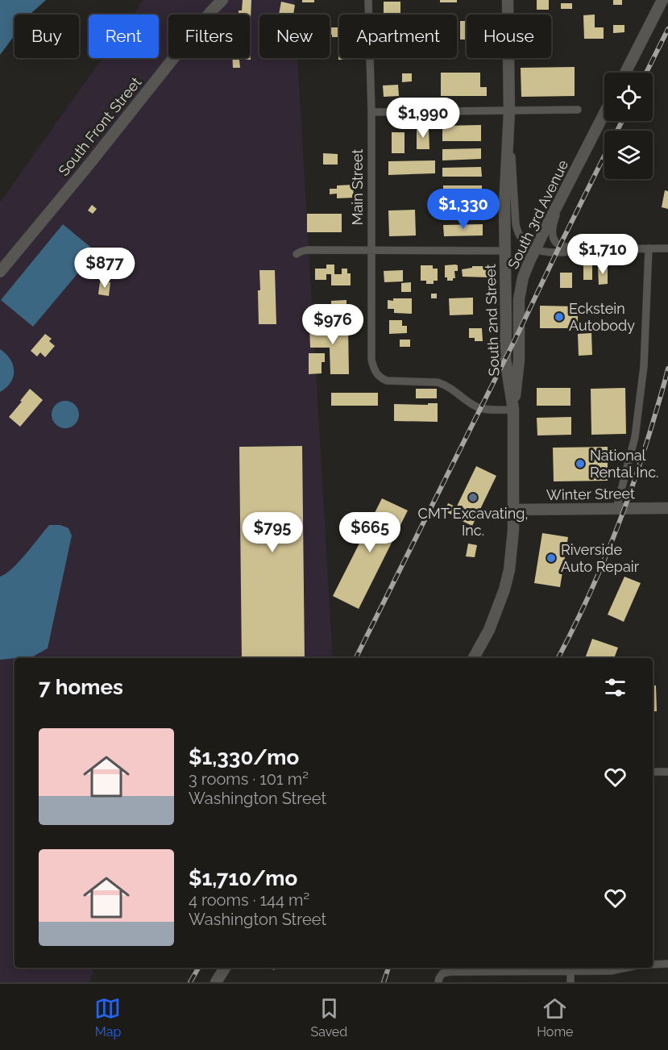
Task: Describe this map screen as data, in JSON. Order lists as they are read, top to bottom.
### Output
{
  "streets": {
    "main road": [
      "South Front Street",
      "South 3rd Avenue",
      "South 2nd Street",
      "Winter Street"
    ],
    "street": ["Main Street"]
  },
  "crossings": [
    ["Main Street", "South 3rd Avenue"],
    ["Main Street", "South 2nd Street"],
    ["South 3rd Avenue", "South 2nd Street"],
    ["South 2nd Street", "Winter Street"]
  ],
  "places": [
    "Eckstein Autobody",
    "National Rental Inc.",
    "CMT Excavating, Inc.",
    "Riverside Auto Repair"
  ],
  "page": {
    "chip": [
      "Buy",
      "Rent",
      "Filters",
      "New",
      "Apartment",
      "House"
    ],
    "price": [
      "$1,990",
      "$1,330",
      "$1,710",
      "$877",
      "$976",
      "$795",
      "$665"
    ],
    "heading": "7 homes",
    "list": [
      {
        "name": "$1,330/mo",
        "note": "3 rooms · 101 m² · Washington Street"
      },
      {
        "name": "$1,710/mo",
        "note": "4 rooms · 144 m² · Washington Street"
      }
    ],
    "tabs": ["Map", "Saved", "Home"]
  }
}
